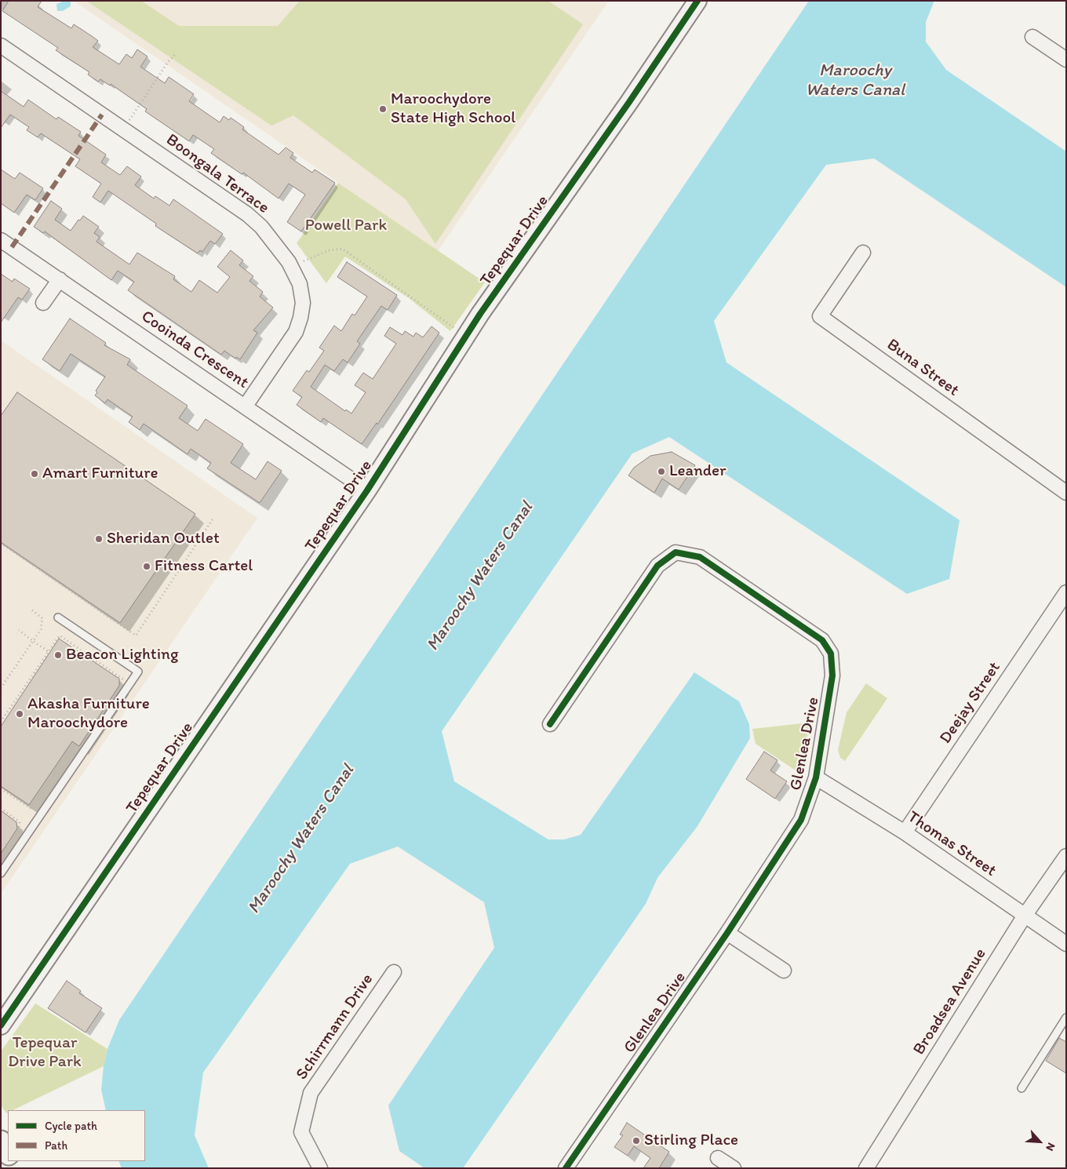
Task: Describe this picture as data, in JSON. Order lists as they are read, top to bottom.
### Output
{
  "streets": {
    "street": [
      "Boongala Terrace",
      "Tepequar Drive",
      "Cooinda Crescent",
      "Buna Street",
      "Deejay Street",
      "Glenlea Drive",
      "Thomas Street",
      "Broadsea Avenue",
      "Schirrmann Drive"
    ]
  },
  "crossings": [
    ["Boongala Terrace", "Cooinda Crescent"],
    ["Tepequar Drive", "Cooinda Crescent"],
    ["Deejay Street", "Thomas Street"],
    ["Glenlea Drive", "Thomas Street"],
    ["Thomas Street", "Broadsea Avenue"]
  ],
  "water": ["Maroochy Waters Canal"],
  "parks": ["Powell Park", "Tepequar Drive Park"],
  "places": [
    "Maroochydore State High School",
    "Leander",
    "Amart Furniture",
    "Sheridan Outlet",
    "Fitness Cartel",
    "Beacon Lighting",
    "Akasha Furniture Maroochydore",
    "Stirling Place"
  ],
  "legend": ["Cycle path", "Path"],
  "north": "bottom right"
}
